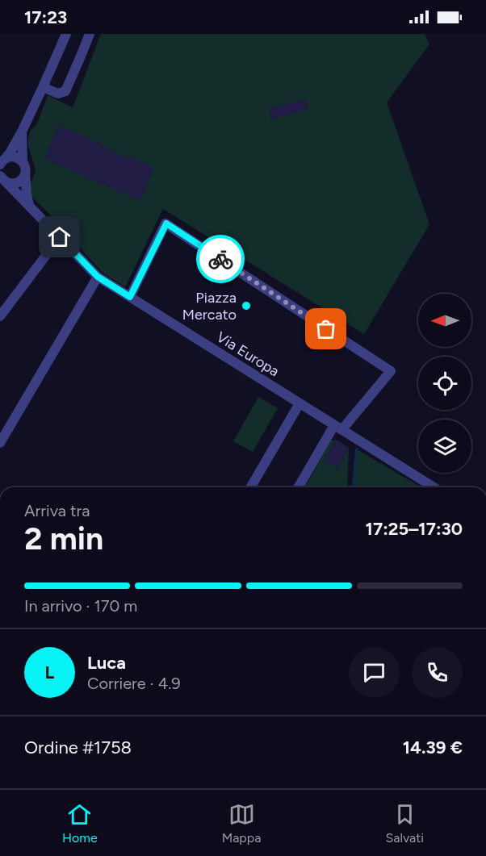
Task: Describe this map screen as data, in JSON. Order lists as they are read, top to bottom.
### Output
{
  "streets": {
    "street": ["Via Europa"]
  },
  "places": ["Piazza Mercato"],
  "north": "left",
  "page": {
    "status": "17:23",
    "heading": ["2 min", "Arriva tra", "17:25–17:30"],
    "panel": [
      "Luca",
      "Corriere · 4.9",
      "Ordine #1758",
      "14.39 €"
    ],
    "bar": "In arrivo · 170 m",
    "round": "L",
    "tabs": ["Home", "Mappa", "Salvati"]
  }
}
